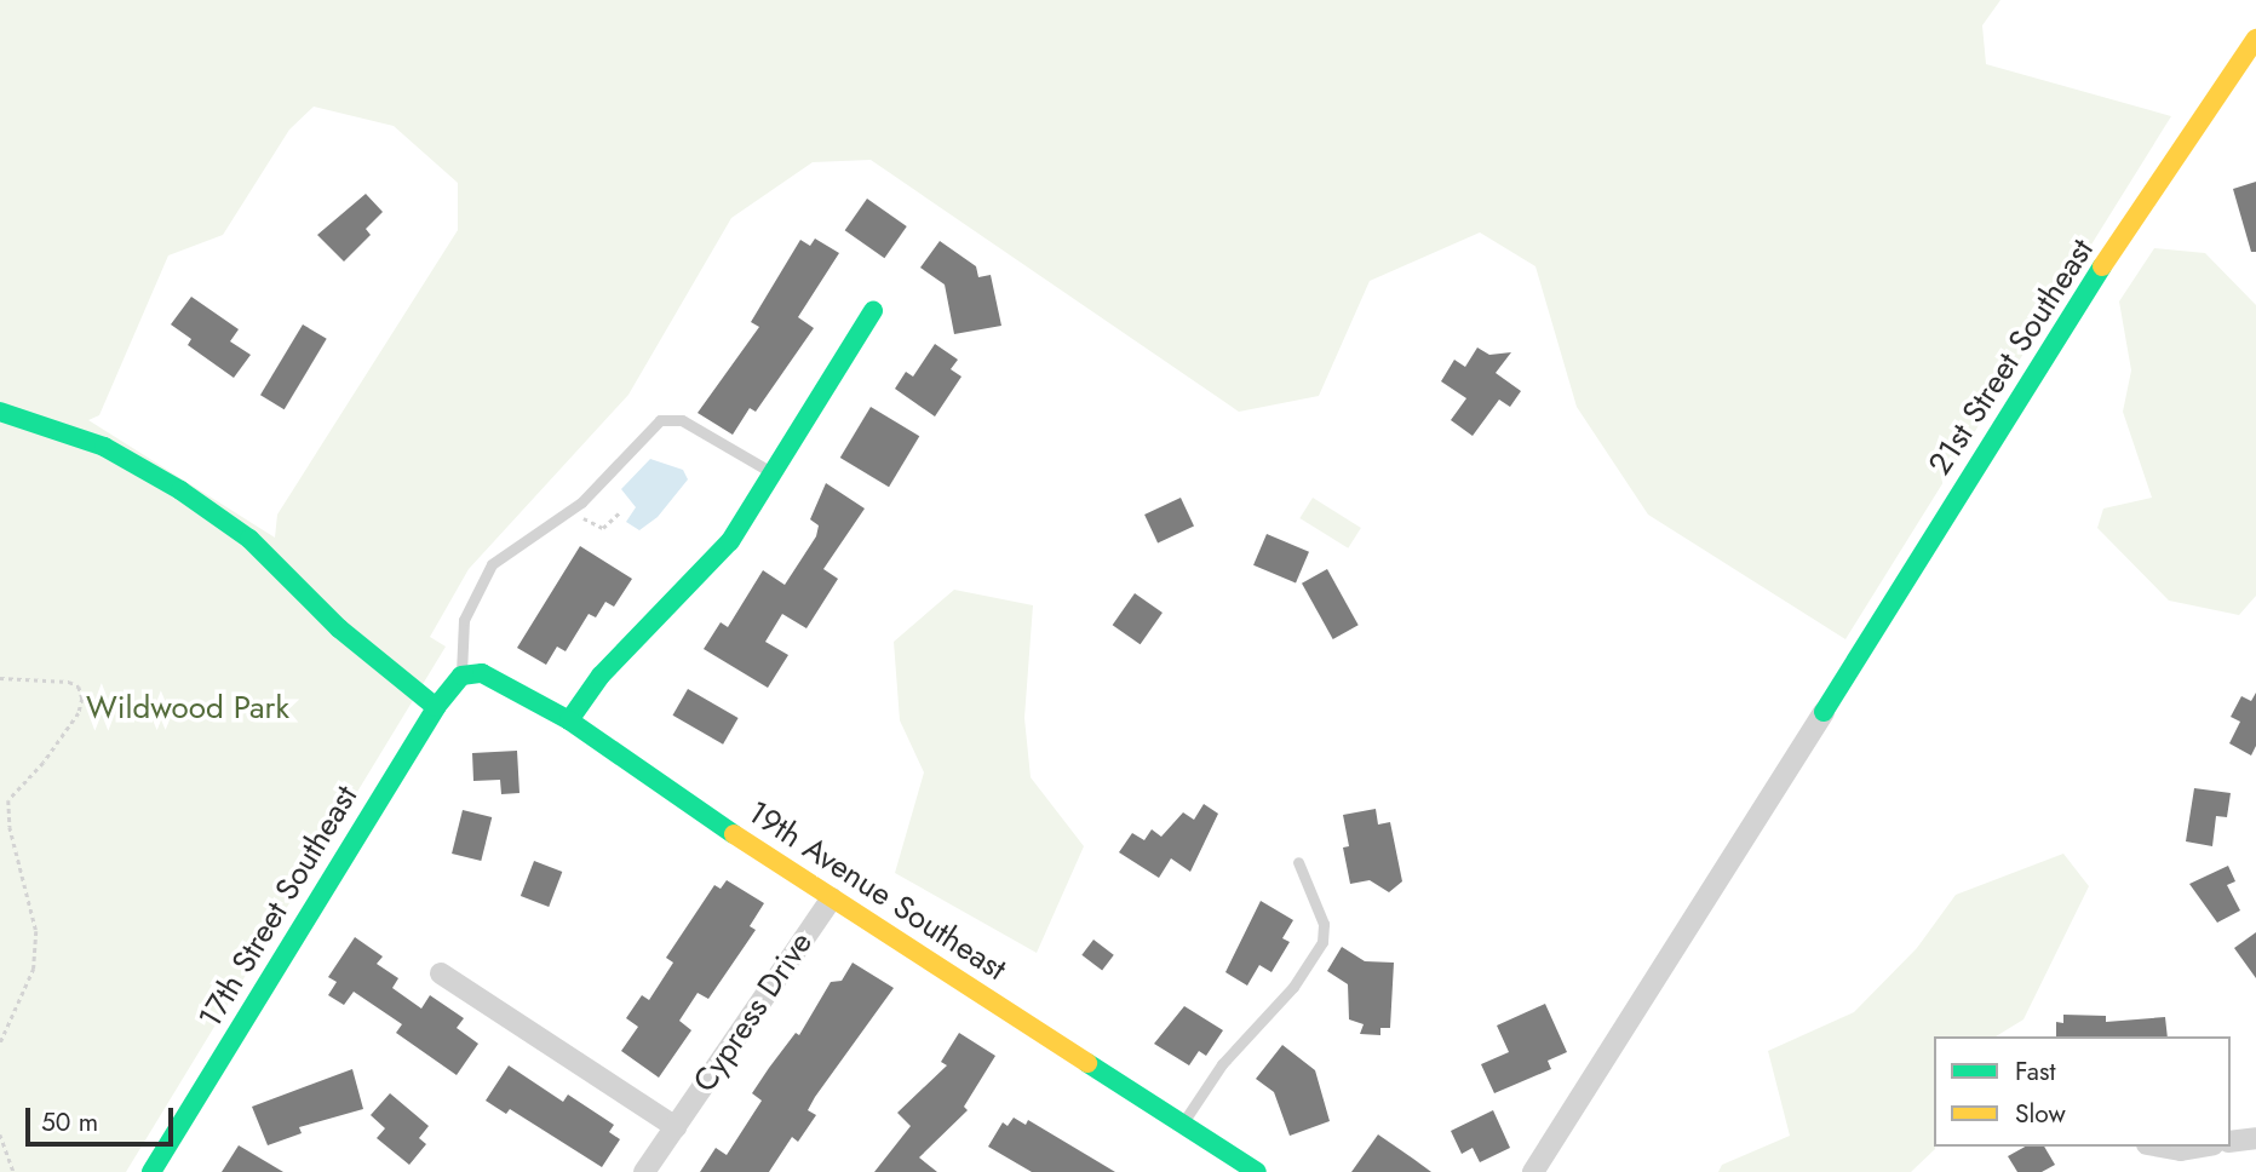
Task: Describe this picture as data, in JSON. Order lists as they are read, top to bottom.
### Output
{
  "streets": {
    "street": [
      "21st Street Southeast",
      "19th Avenue Southeast",
      "17th Street Southeast",
      "Cypress Drive"
    ]
  },
  "crossings": [
    ["19th Avenue Southeast", "17th Street Southeast"],
    ["19th Avenue Southeast", "Cypress Drive"]
  ],
  "parks": ["Wildwood Park"],
  "legend": ["Fast", "Slow"],
  "scale_bar": "50 m"
}
